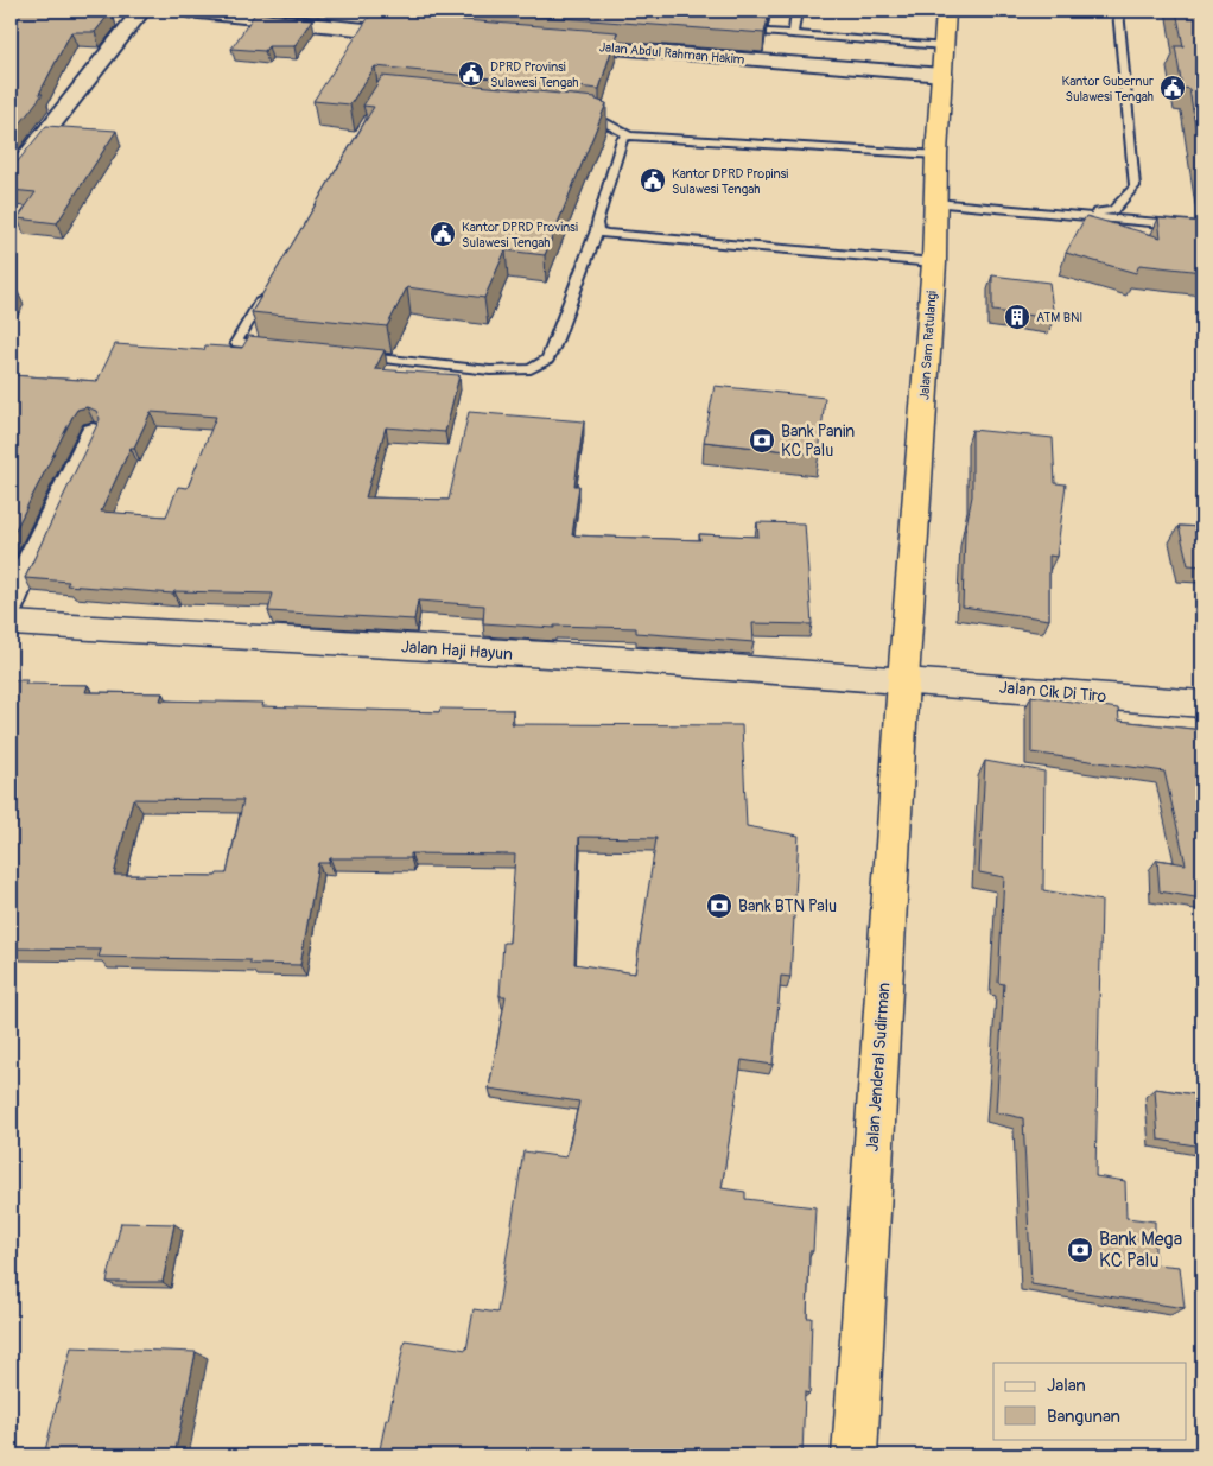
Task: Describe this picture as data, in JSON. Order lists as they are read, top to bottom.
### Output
{
  "streets": {
    "highway": ["Jalan Sam Ratulangi", "Jalan Jenderal Sudirman"],
    "street": ["Jalan Abdul Rahman Hakim", "Jalan Haji Hayun", "Jalan Cik Di Tiro"]
  },
  "crossings": [
    ["Jalan Abdul Rahman Hakim", "Jalan Sam Ratulangi"],
    ["Jalan Sam Ratulangi", "Jalan Haji Hayun"],
    ["Jalan Sam Ratulangi", "Jalan Cik Di Tiro"],
    ["Jalan Sam Ratulangi", "Jalan Jenderal Sudirman"],
    ["Jalan Haji Hayun", "Jalan Cik Di Tiro"],
    ["Jalan Haji Hayun", "Jalan Jenderal Sudirman"],
    ["Jalan Cik Di Tiro", "Jalan Jenderal Sudirman"]
  ],
  "places": {
    "public building": [
      "DPRD Provinsi Sulawesi Tengah",
      "Kantor Gubernur Sulawesi Tengah",
      "Kantor DPRD Propinsi Sulawesi Tengah",
      "Kantor DPRD Provinsi Sulawesi Tengah"
    ],
    "building": ["ATM BNI"],
    "bank": ["Bank Panin KC Palu", "Bank BTN Palu", "Bank Mega KC Palu"]
  },
  "legend": ["Jalan", "Bangunan"]
}
